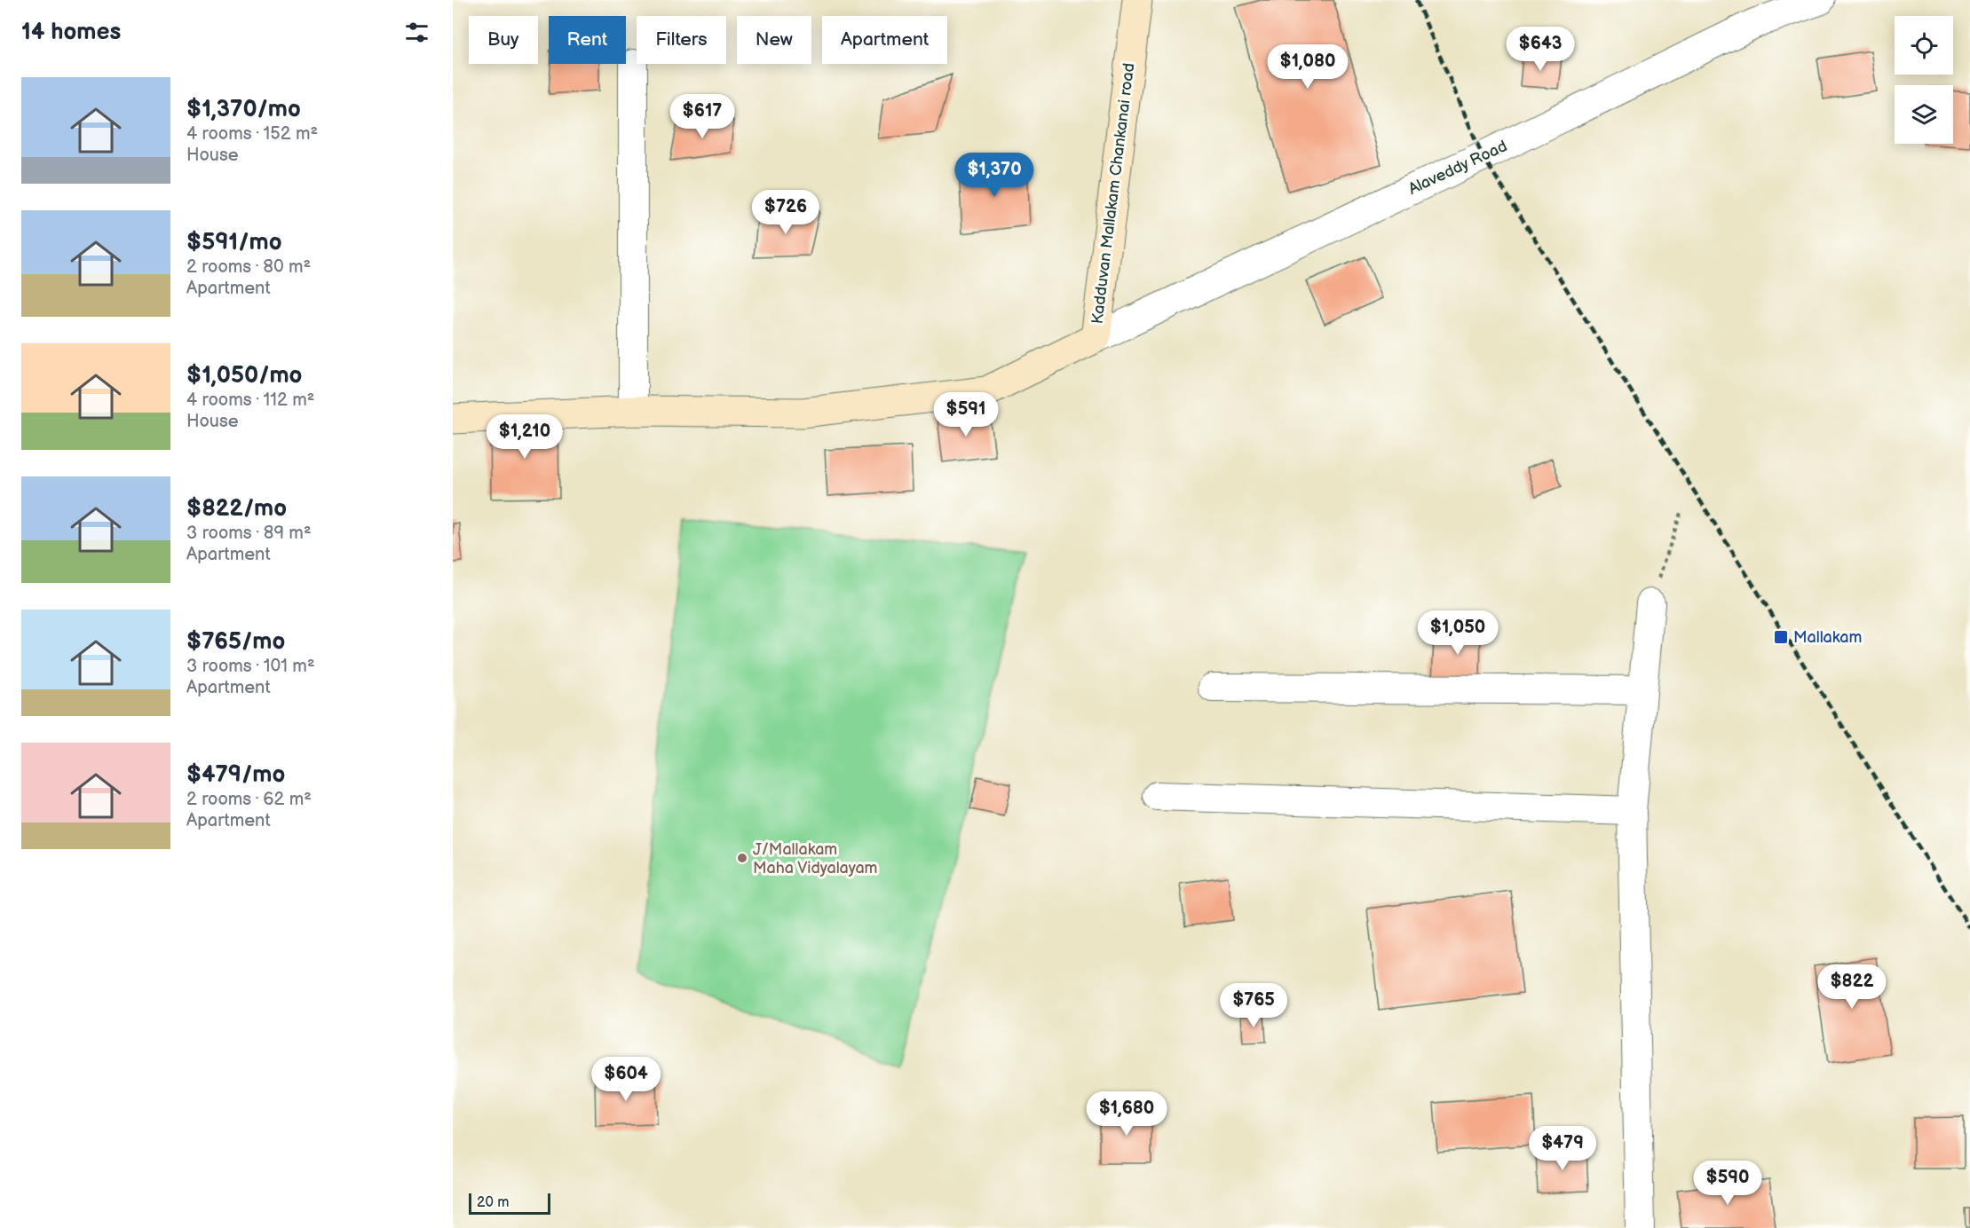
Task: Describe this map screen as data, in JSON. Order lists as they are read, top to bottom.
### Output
{
  "streets": {
    "main road": ["Kadduvan Mallakam Chankanai road"],
    "street": ["Alaveddy Road"]
  },
  "crossings": [
    ["Alaveddy Road", "Kadduvan Mallakam Chankanai road"]
  ],
  "places": {
    "transit": ["Mallakam"],
    "other": ["J/Mallakam Maha Vidyalayam"]
  },
  "scale_bar": "20 m",
  "page": {
    "heading": "14 homes",
    "chip": [
      "Buy",
      "Rent",
      "Filters",
      "New",
      "Apartment"
    ],
    "price": [
      "$643",
      "$1,080",
      "$617",
      "$1,370",
      "$726",
      "$591",
      "$1,210",
      "$1,050",
      "$822",
      "$765",
      "$604",
      "$1,680",
      "$479",
      "$590"
    ],
    "list": [
      {
        "name": "$1,370/mo",
        "note": "4 rooms · 152 m² · House"
      },
      {
        "name": "$591/mo",
        "note": "2 rooms · 80 m² · Apartment"
      },
      {
        "name": "$1,050/mo",
        "note": "4 rooms · 112 m² · House"
      },
      {
        "name": "$822/mo",
        "note": "3 rooms · 89 m² · Apartment"
      },
      {
        "name": "$765/mo",
        "note": "3 rooms · 101 m² · Apartment"
      },
      {
        "name": "$479/mo",
        "note": "2 rooms · 62 m² · Apartment"
      }
    ],
    "scale": "20 m"
  }
}
